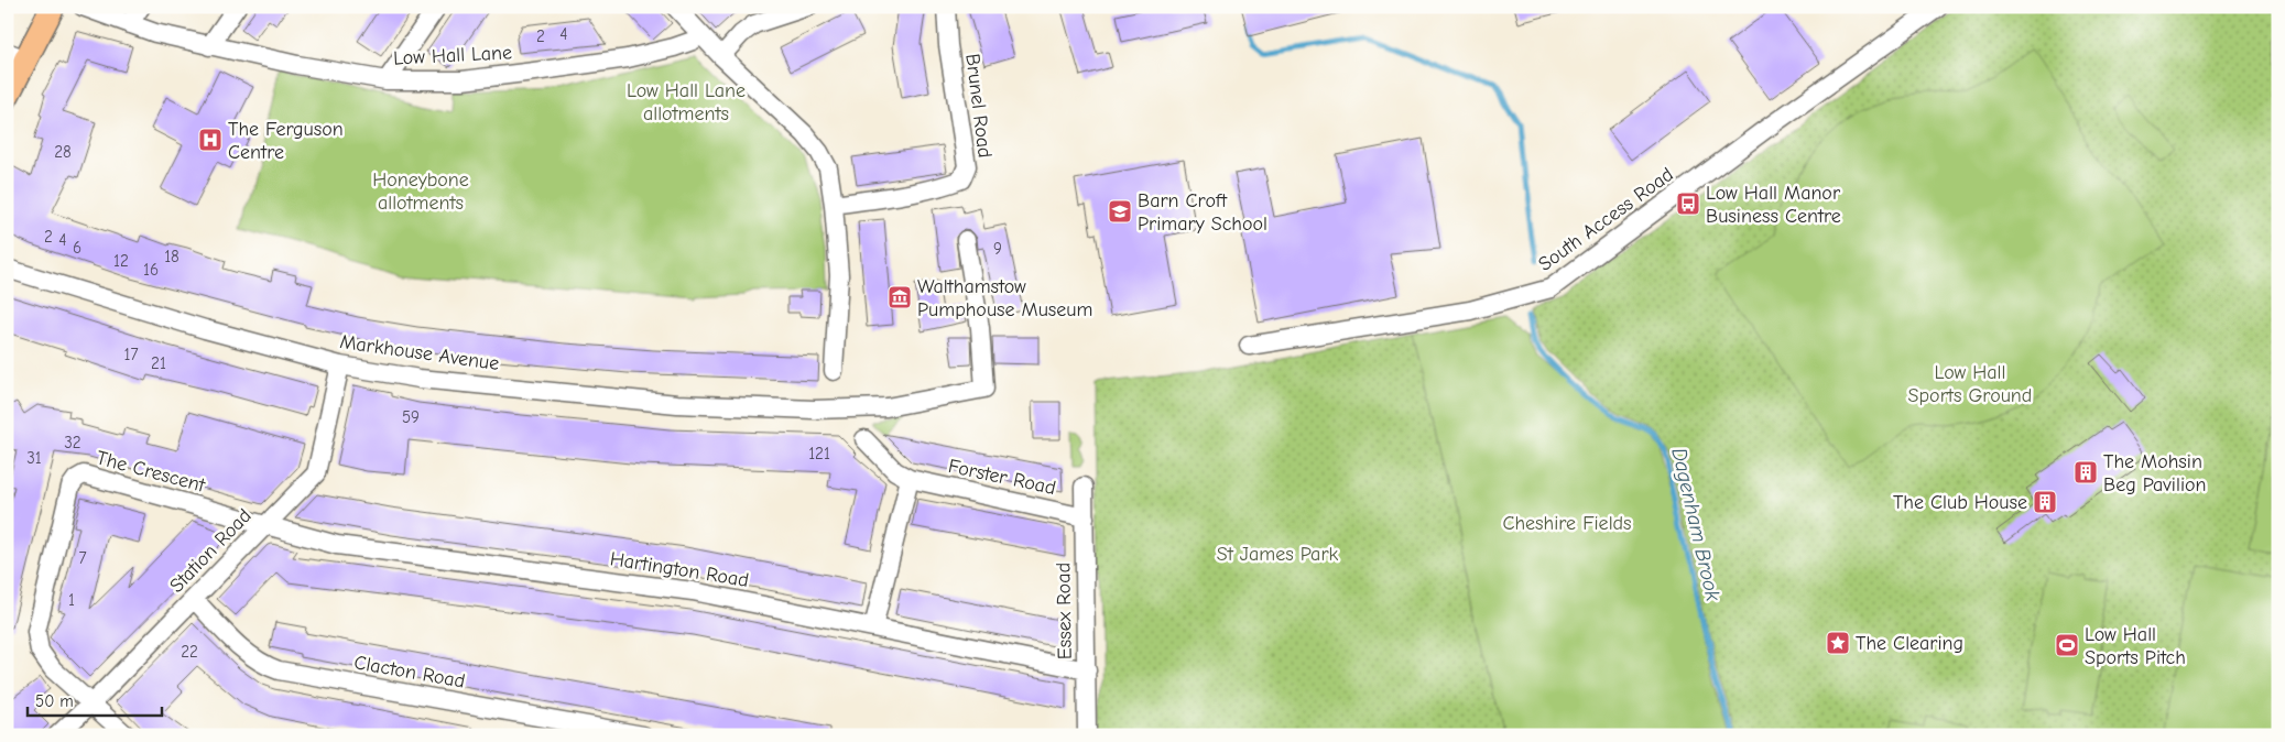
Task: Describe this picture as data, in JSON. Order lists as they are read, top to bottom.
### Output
{
  "streets": {
    "street": [
      "Low Hall Lane",
      "Brunel Road",
      "South Access Road",
      "Markhouse Avenue",
      "The Crescent",
      "Forster Road",
      "Station Road",
      "Hartington Road",
      "Essex Road",
      "Clacton Road"
    ]
  },
  "crossings": [
    ["Markhouse Avenue", "Station Road"],
    ["The Crescent", "Station Road"],
    ["The Crescent", "Hartington Road"],
    ["Forster Road", "Essex Road"],
    ["Station Road", "Hartington Road"],
    ["Station Road", "Clacton Road"],
    ["Hartington Road", "Essex Road"]
  ],
  "water": ["Dagenham Brook"],
  "parks": [
    "Low Hall Lane allotments",
    "Honeybone allotments",
    "Low Hall Sports Ground",
    "Cheshire Fields",
    "St James Park"
  ],
  "places": {
    "hospital": ["The Ferguson Centre"],
    "bus stop": ["Low Hall Manor Business Centre"],
    "school or university": ["Barn Croft Primary School"],
    "museum": ["Walthamstow Pumphouse Museum"],
    "building": ["The Mohsin Beg Pavilion", "The Club House"],
    "place": ["The Clearing"],
    "sports": ["Low Hall Sports Pitch"]
  },
  "house_numbers": [
    "4",
    "2",
    "28",
    "2",
    "4",
    "6",
    "9",
    "18",
    "12",
    "16",
    "17",
    "21",
    "59",
    "32",
    "121",
    "31",
    "7",
    "1",
    "22"
  ],
  "scale_bar": "50 m"
}
